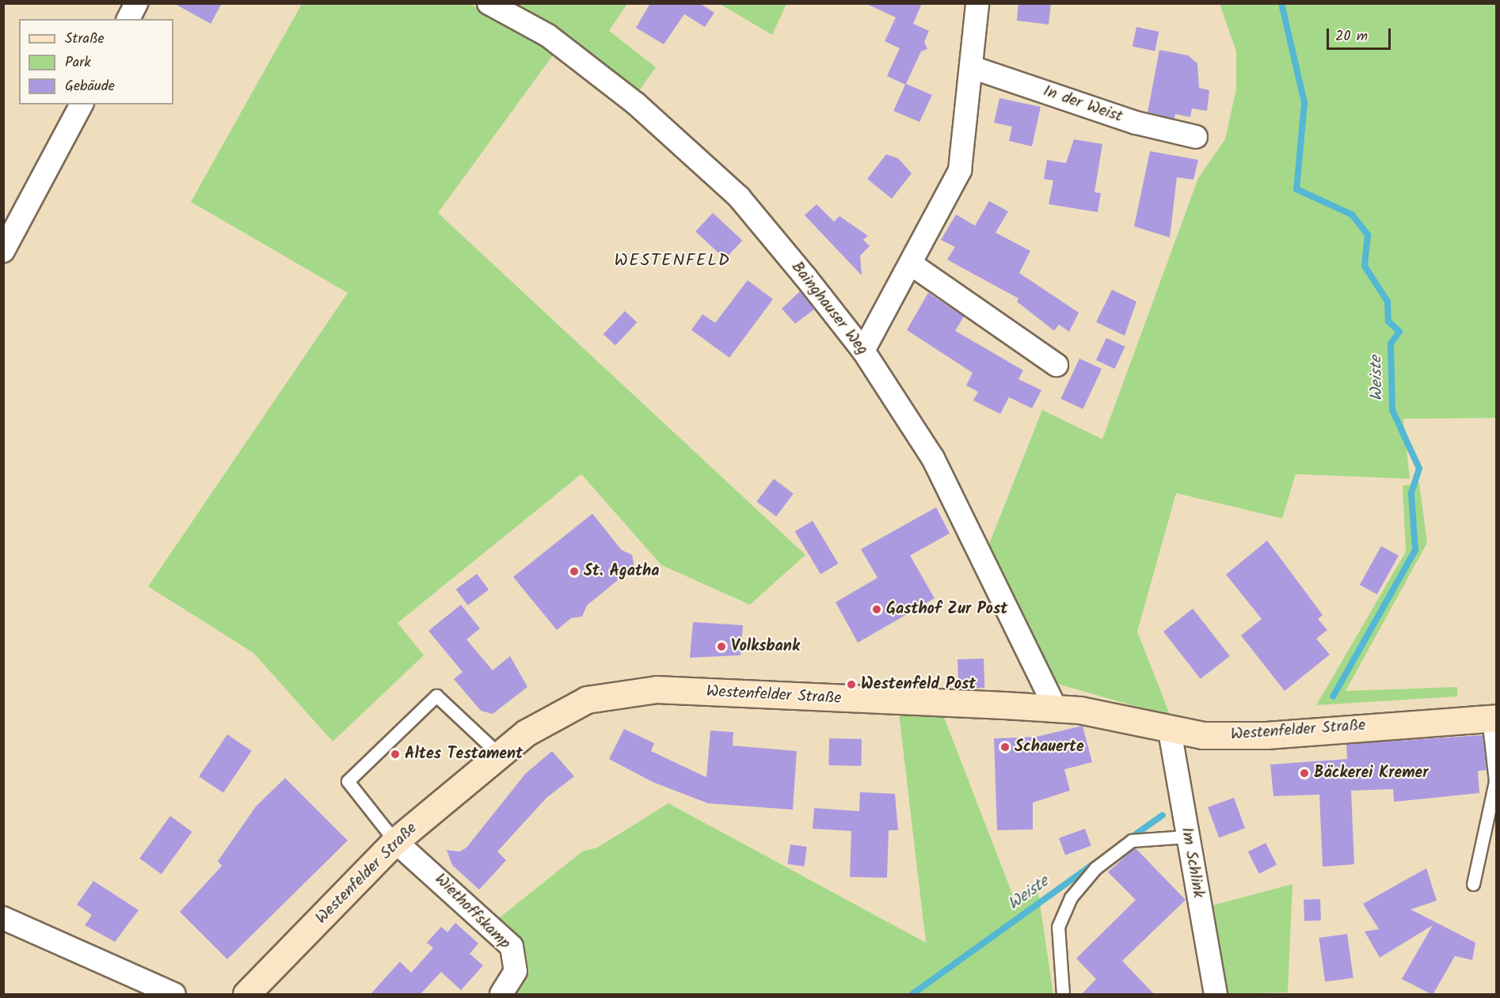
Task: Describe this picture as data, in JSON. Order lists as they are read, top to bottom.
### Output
{
  "streets": {
    "main road": ["Westenfelder Straße"],
    "street": [
      "In der Weist",
      "Bainghauser Weg",
      "Im Schlink",
      "Wiethoffskamp"
    ]
  },
  "crossings": [
    ["Bainghauser Weg", "Westenfelder Straße"],
    ["Westenfelder Straße", "Im Schlink"],
    ["Westenfelder Straße", "Wiethoffskamp"]
  ],
  "districts": ["WESTENFELD"],
  "water": ["Weiste"],
  "places": [
    "St. Agatha",
    "Gasthof Zur Post",
    "Volksbank",
    "Westenfeld Post",
    "Schauerte",
    "Altes Testament",
    "Bäckerei Kremer"
  ],
  "legend": ["Straße", "Park", "Gebäude"],
  "scale_bar": "20 m"
}
